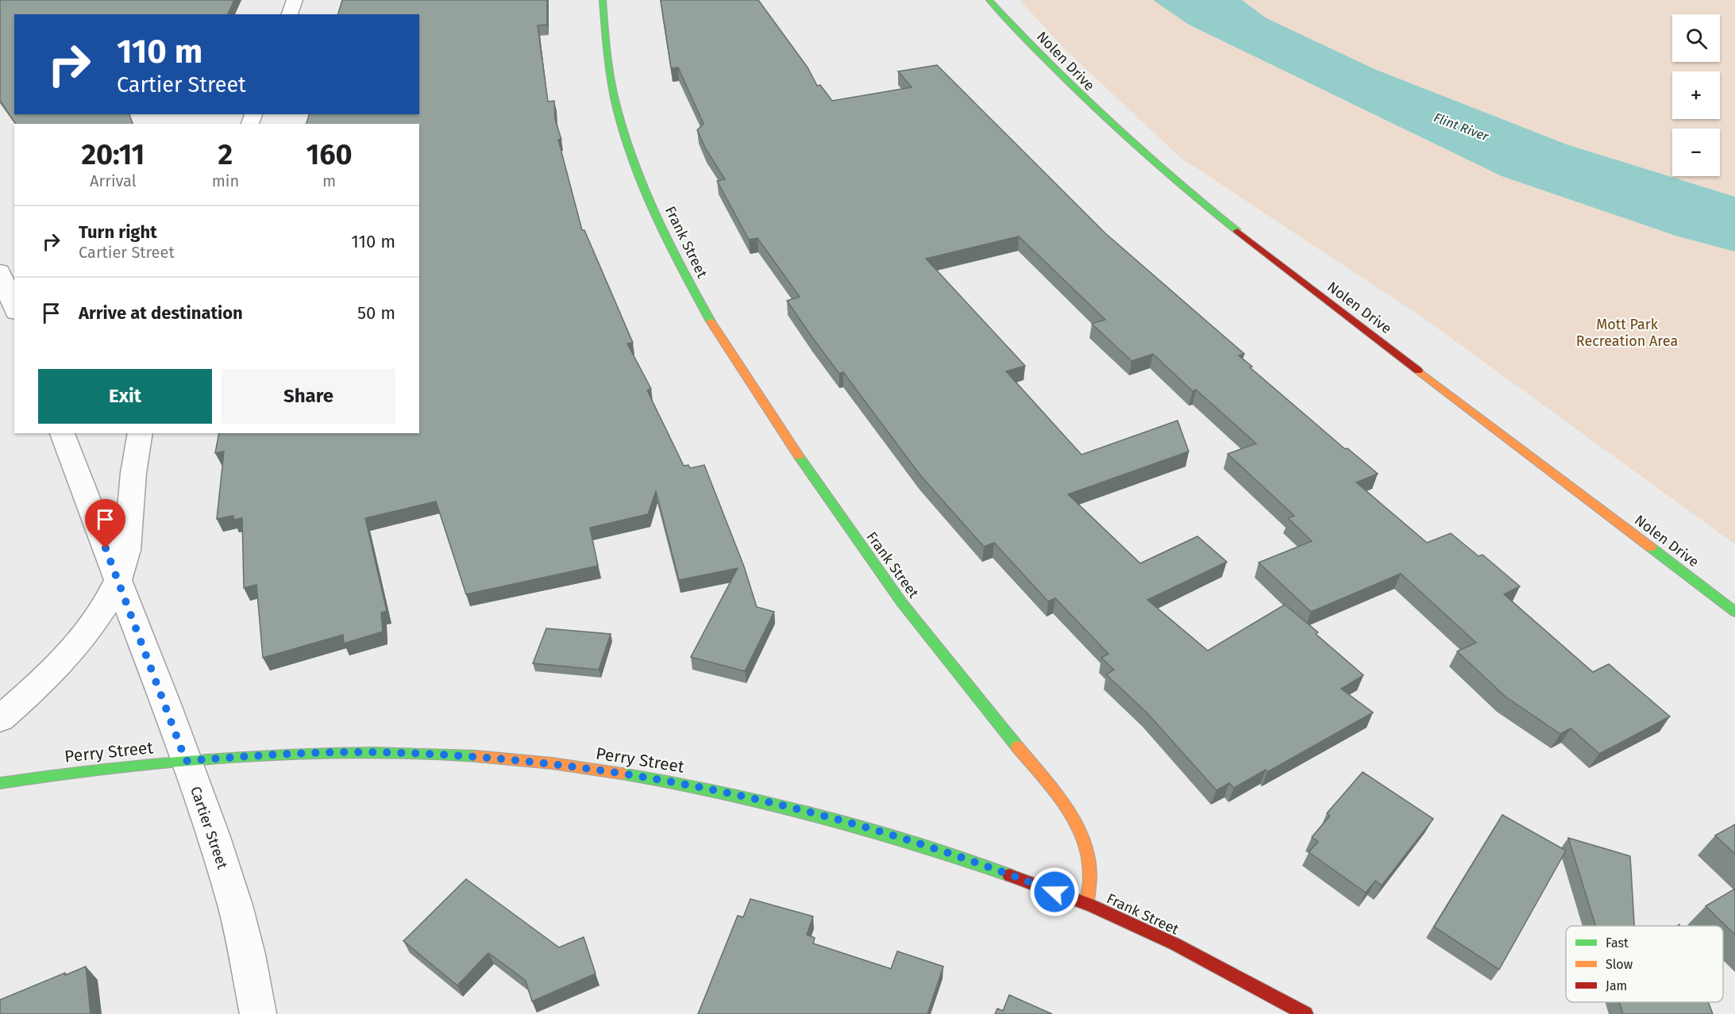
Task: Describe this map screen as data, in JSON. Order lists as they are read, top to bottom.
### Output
{
  "streets": {
    "street": [
      "Nolen Drive",
      "Frank Street",
      "Perry Street",
      "Cartier Street"
    ]
  },
  "crossings": [
    ["Frank Street", "Perry Street"],
    ["Perry Street", "Cartier Street"]
  ],
  "water": ["Flint River"],
  "parks": ["Mott Park Recreation Area"],
  "legend": ["Fast", "Slow", "Jam"],
  "page": {
    "map_buttons": ["+", "−"],
    "turn": ["110 m", "Cartier Street"],
    "eta": [
      "20:11",
      "Arrival",
      "2",
      "min",
      "160",
      "m"
    ],
    "list": [
      {
        "name": "Turn right",
        "note": "Cartier Street",
        "value": "110 m"
      },
      {
        "name": "Arrive at destination",
        "value": "50 m"
      }
    ],
    "buttons": ["Exit", "Share"]
  }
}
